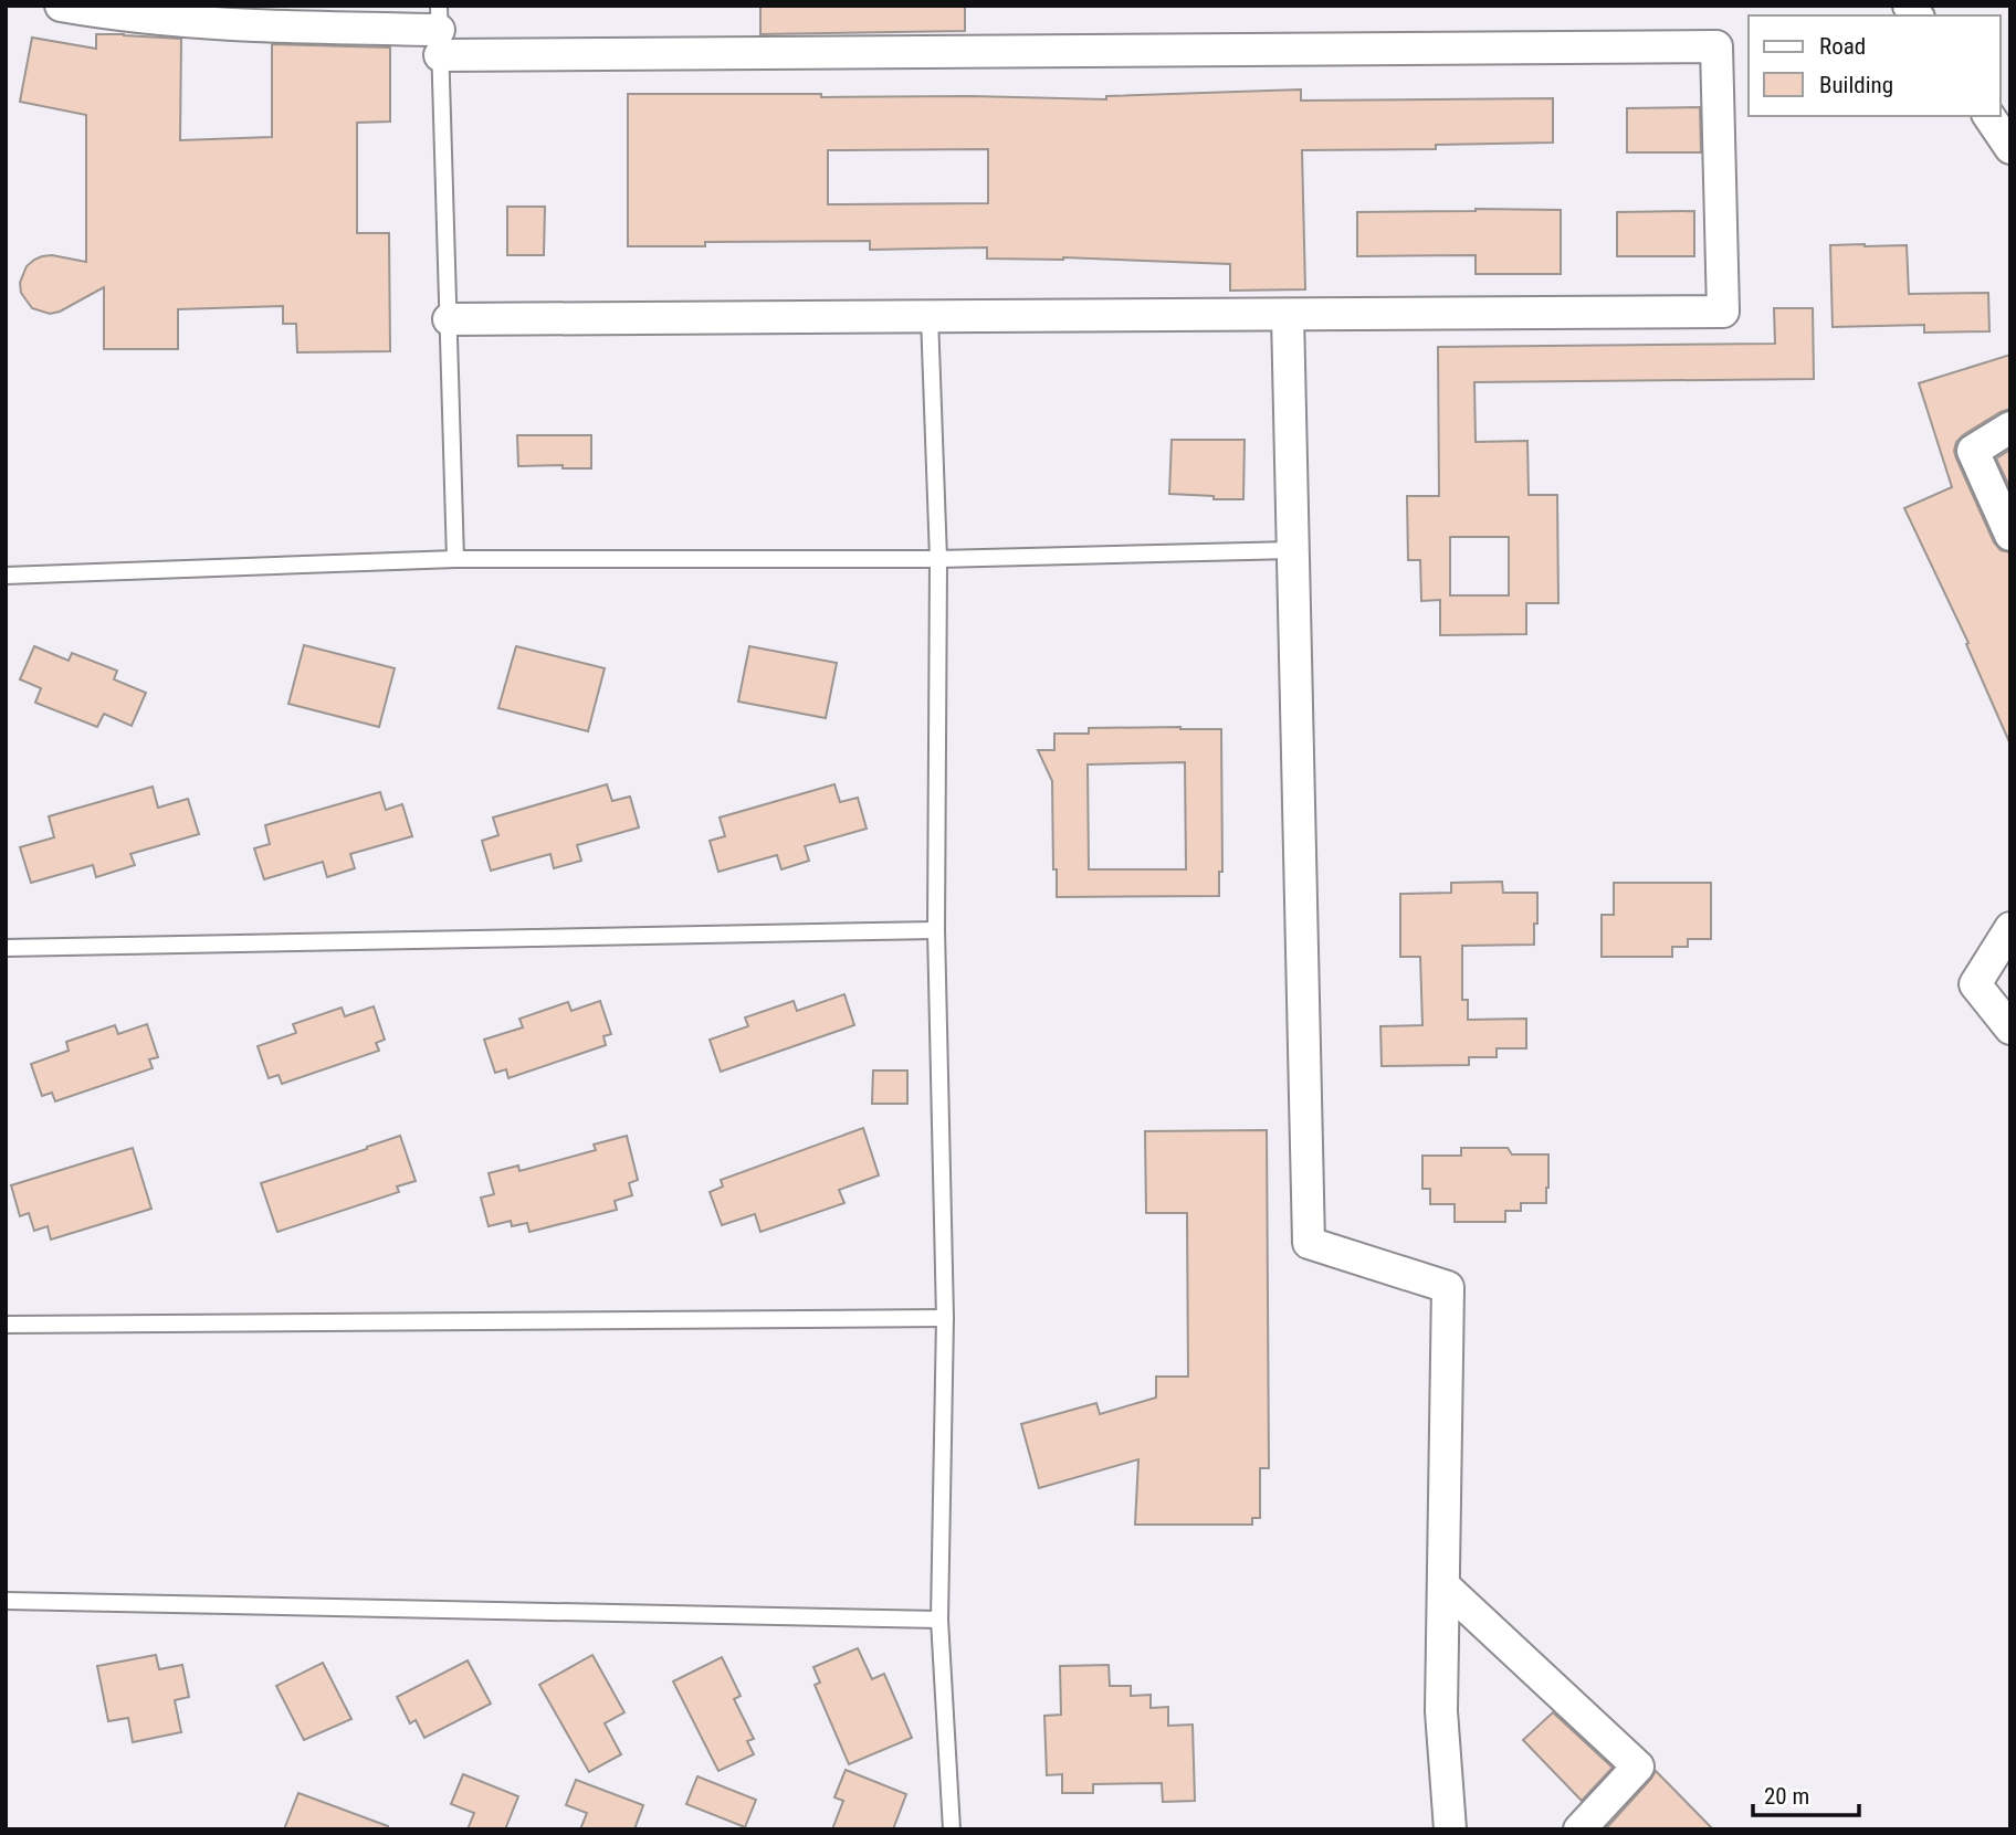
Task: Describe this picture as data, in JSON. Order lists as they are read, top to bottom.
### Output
{
  "legend": ["Road", "Building"],
  "scale_bar": "20 m"
}
